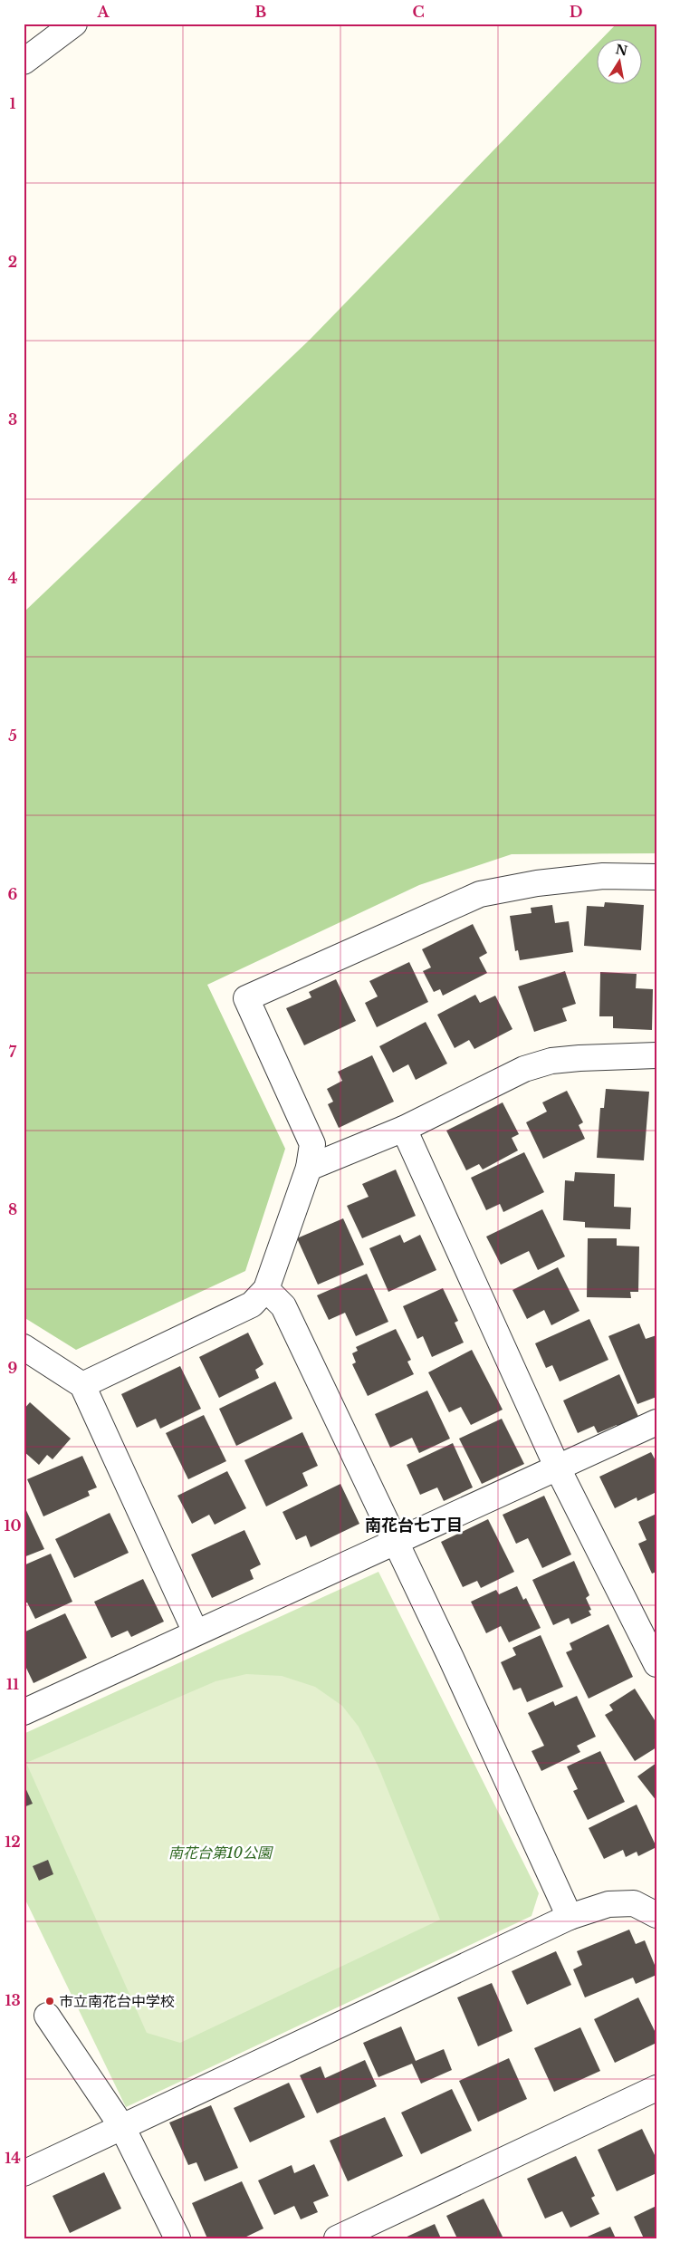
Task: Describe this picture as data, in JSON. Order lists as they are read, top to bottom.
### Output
{
  "districts": ["南花台七丁目"],
  "parks": ["南花台第10公園"],
  "places": ["市立南花台中学校"],
  "north": "top",
  "grid": {
    "columns": [
      "A",
      "B",
      "C",
      "D"
    ],
    "rows": [
      "1",
      "2",
      "3",
      "4",
      "5",
      "6",
      "7",
      "8",
      "9",
      "10",
      "11",
      "12",
      "13",
      "14"
    ]
  }
}
